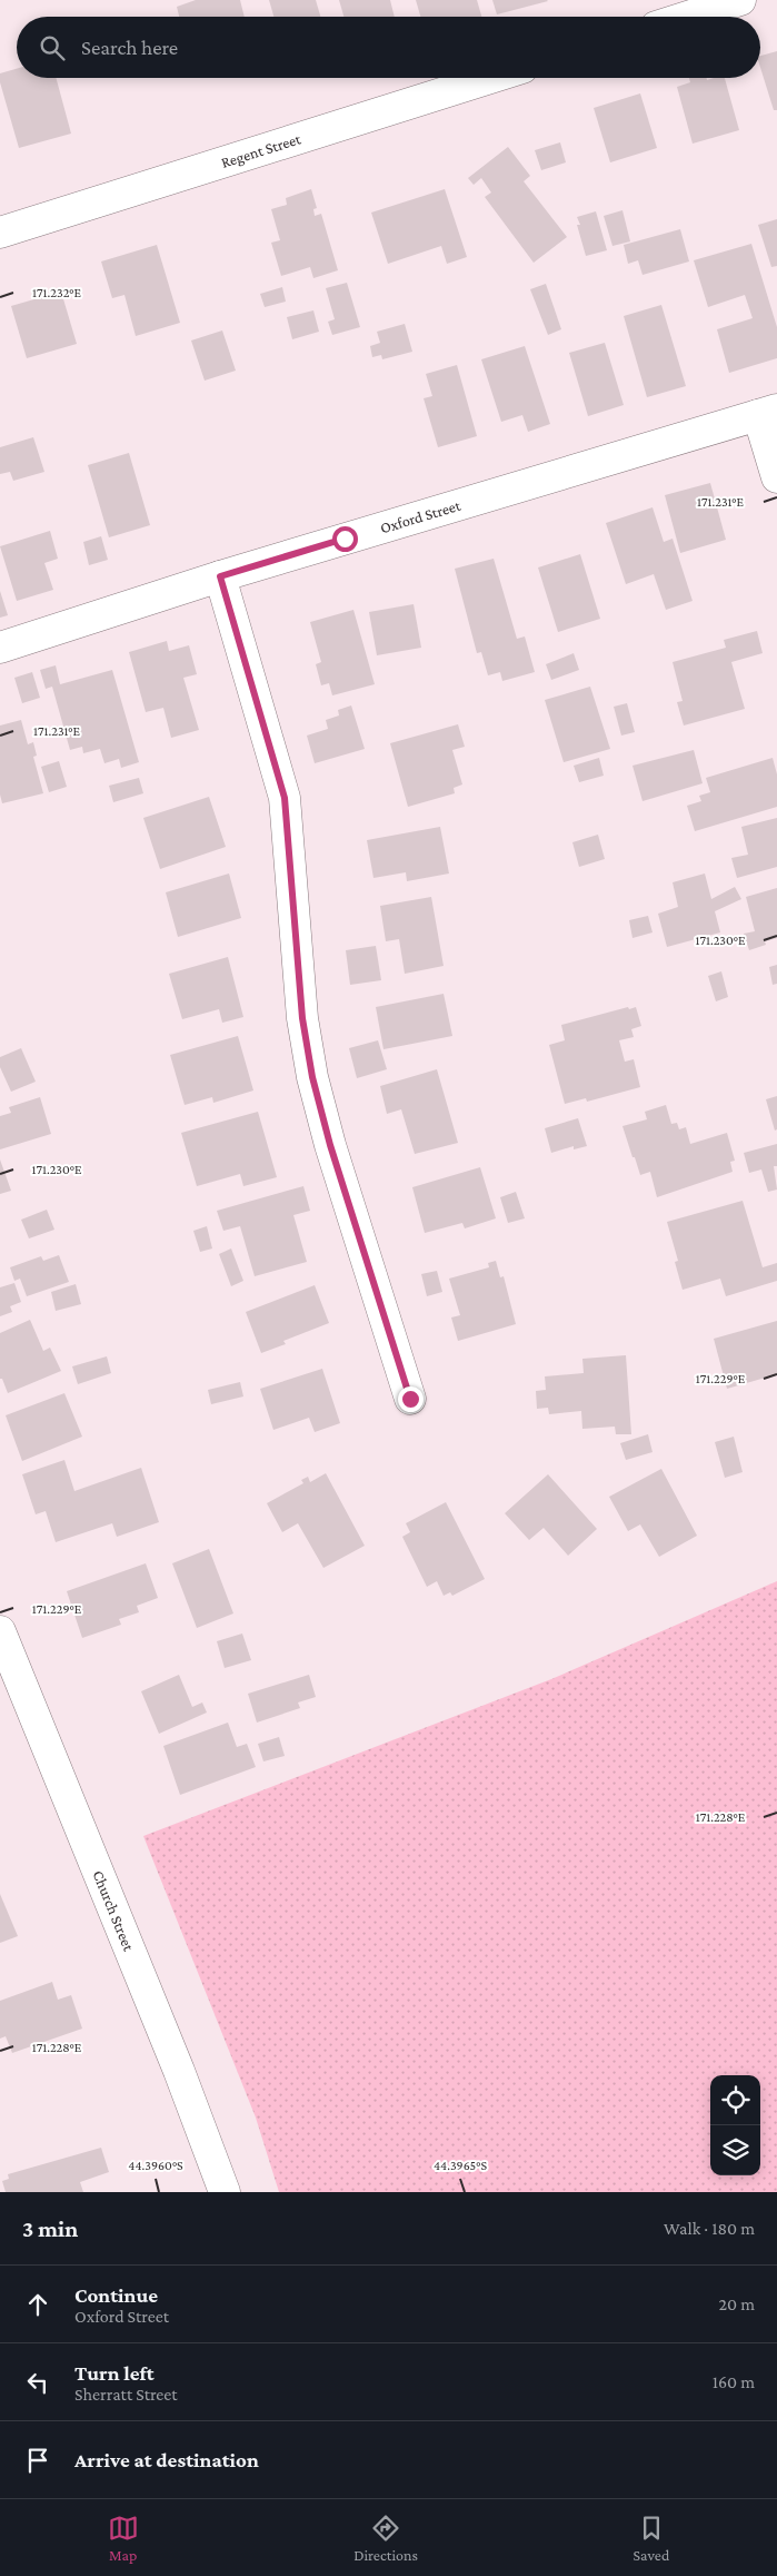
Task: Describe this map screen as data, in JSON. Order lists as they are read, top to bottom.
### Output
{
  "streets": {
    "street": ["Regent Street", "Oxford Street", "Church Street"]
  },
  "page": {
    "search": "Search here",
    "heading": ["3 min", "Walk · 180 m"],
    "list": [
      ["Continue", "Oxford Street", "20 m"],
      ["Turn left", "Sherratt Street", "160 m"],
      "Arrive at destination"
    ],
    "nav": ["Map", "Directions", "Saved"]
  },
  "coordinates": [
    "171.232°E",
    "171.231°E",
    "171.230°E",
    "171.229°E",
    "171.228°E",
    "44.3960°S",
    "44.3965°S"
  ]
}
